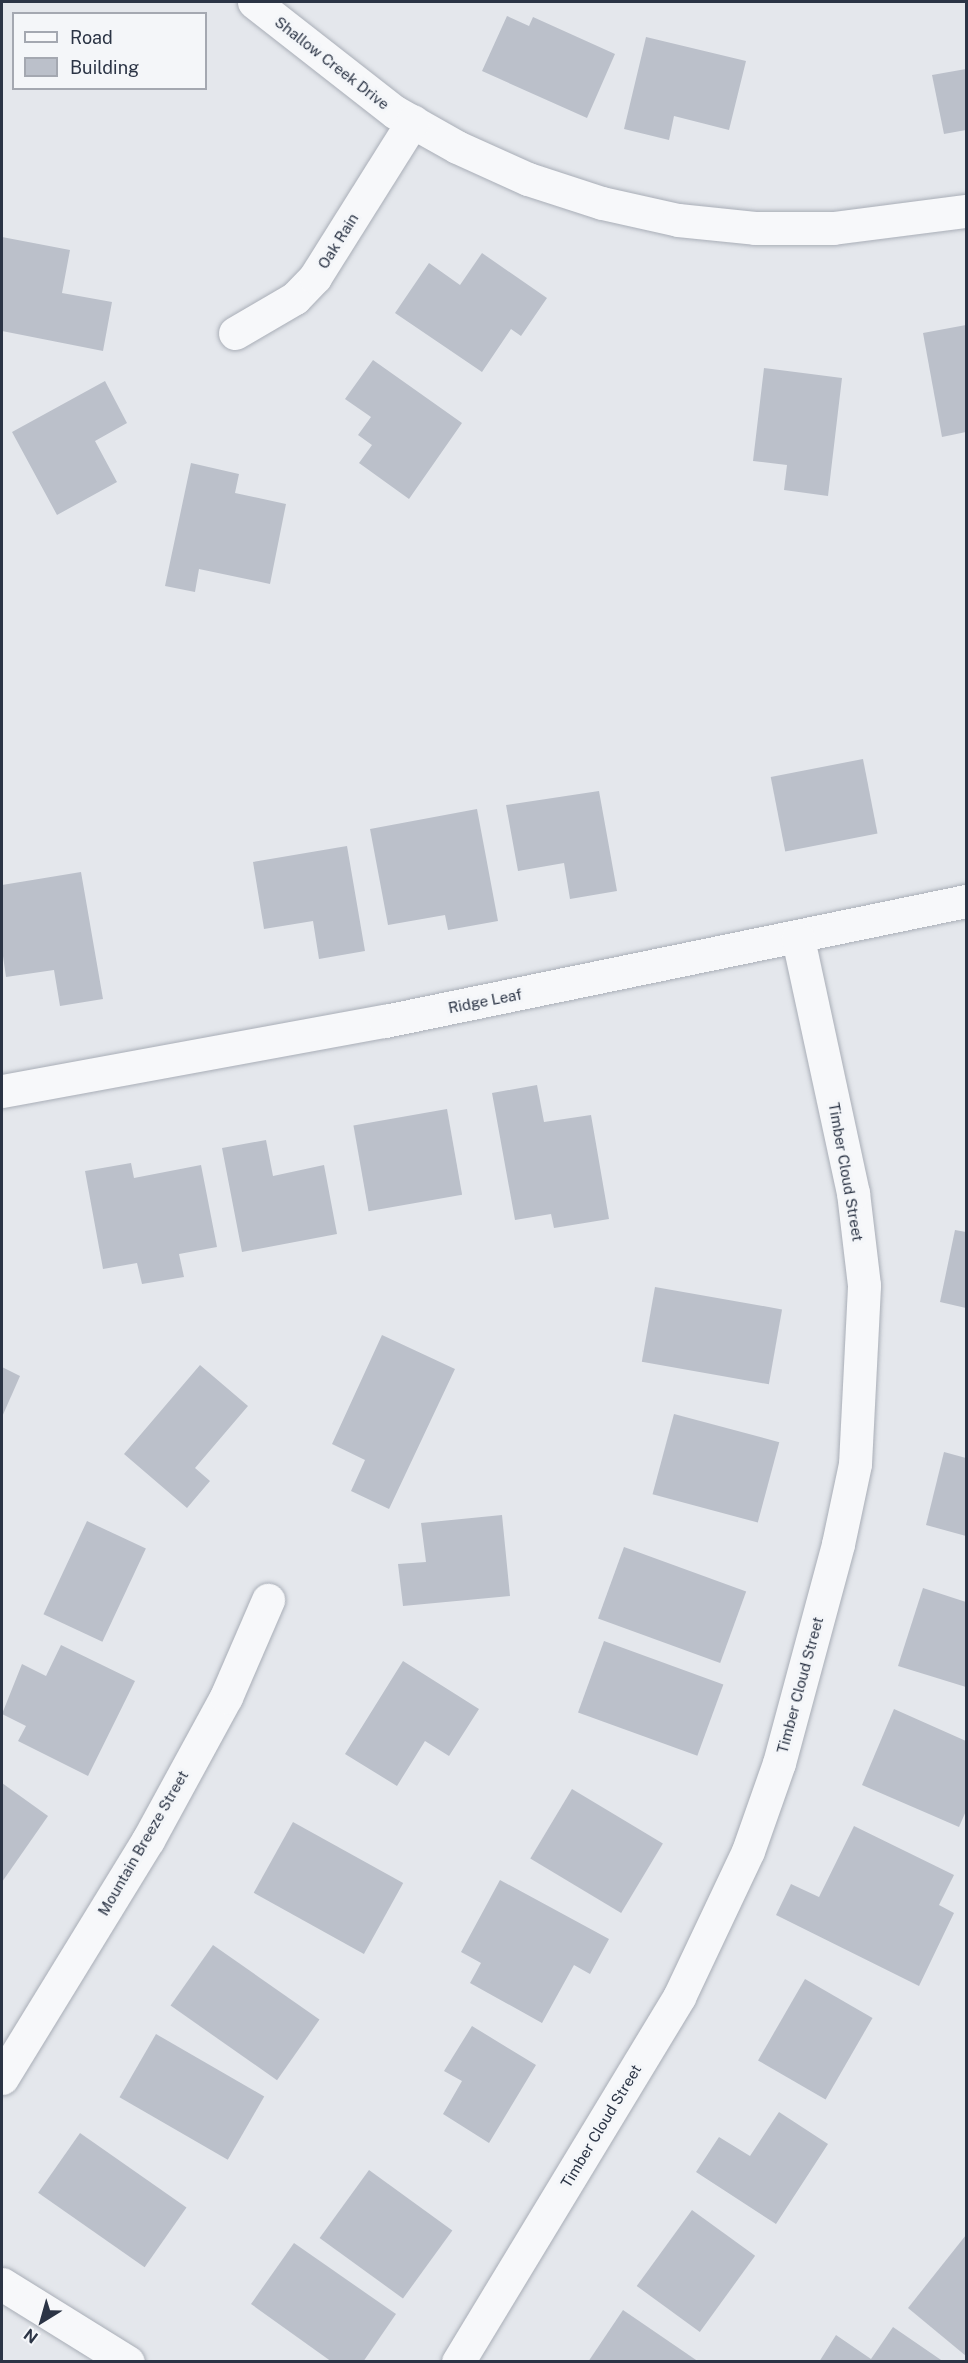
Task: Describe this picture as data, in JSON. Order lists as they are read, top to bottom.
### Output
{
  "streets": {
    "street": [
      "Shallow Creek Drive",
      "Oak Rain",
      "Ridge Leaf",
      "Timber Cloud Street",
      "Mountain Breeze Street"
    ]
  },
  "crossings": [
    ["Shallow Creek Drive", "Oak Rain"],
    ["Ridge Leaf", "Timber Cloud Street"]
  ],
  "legend": ["Road", "Building"],
  "north": "bottom left"
}
